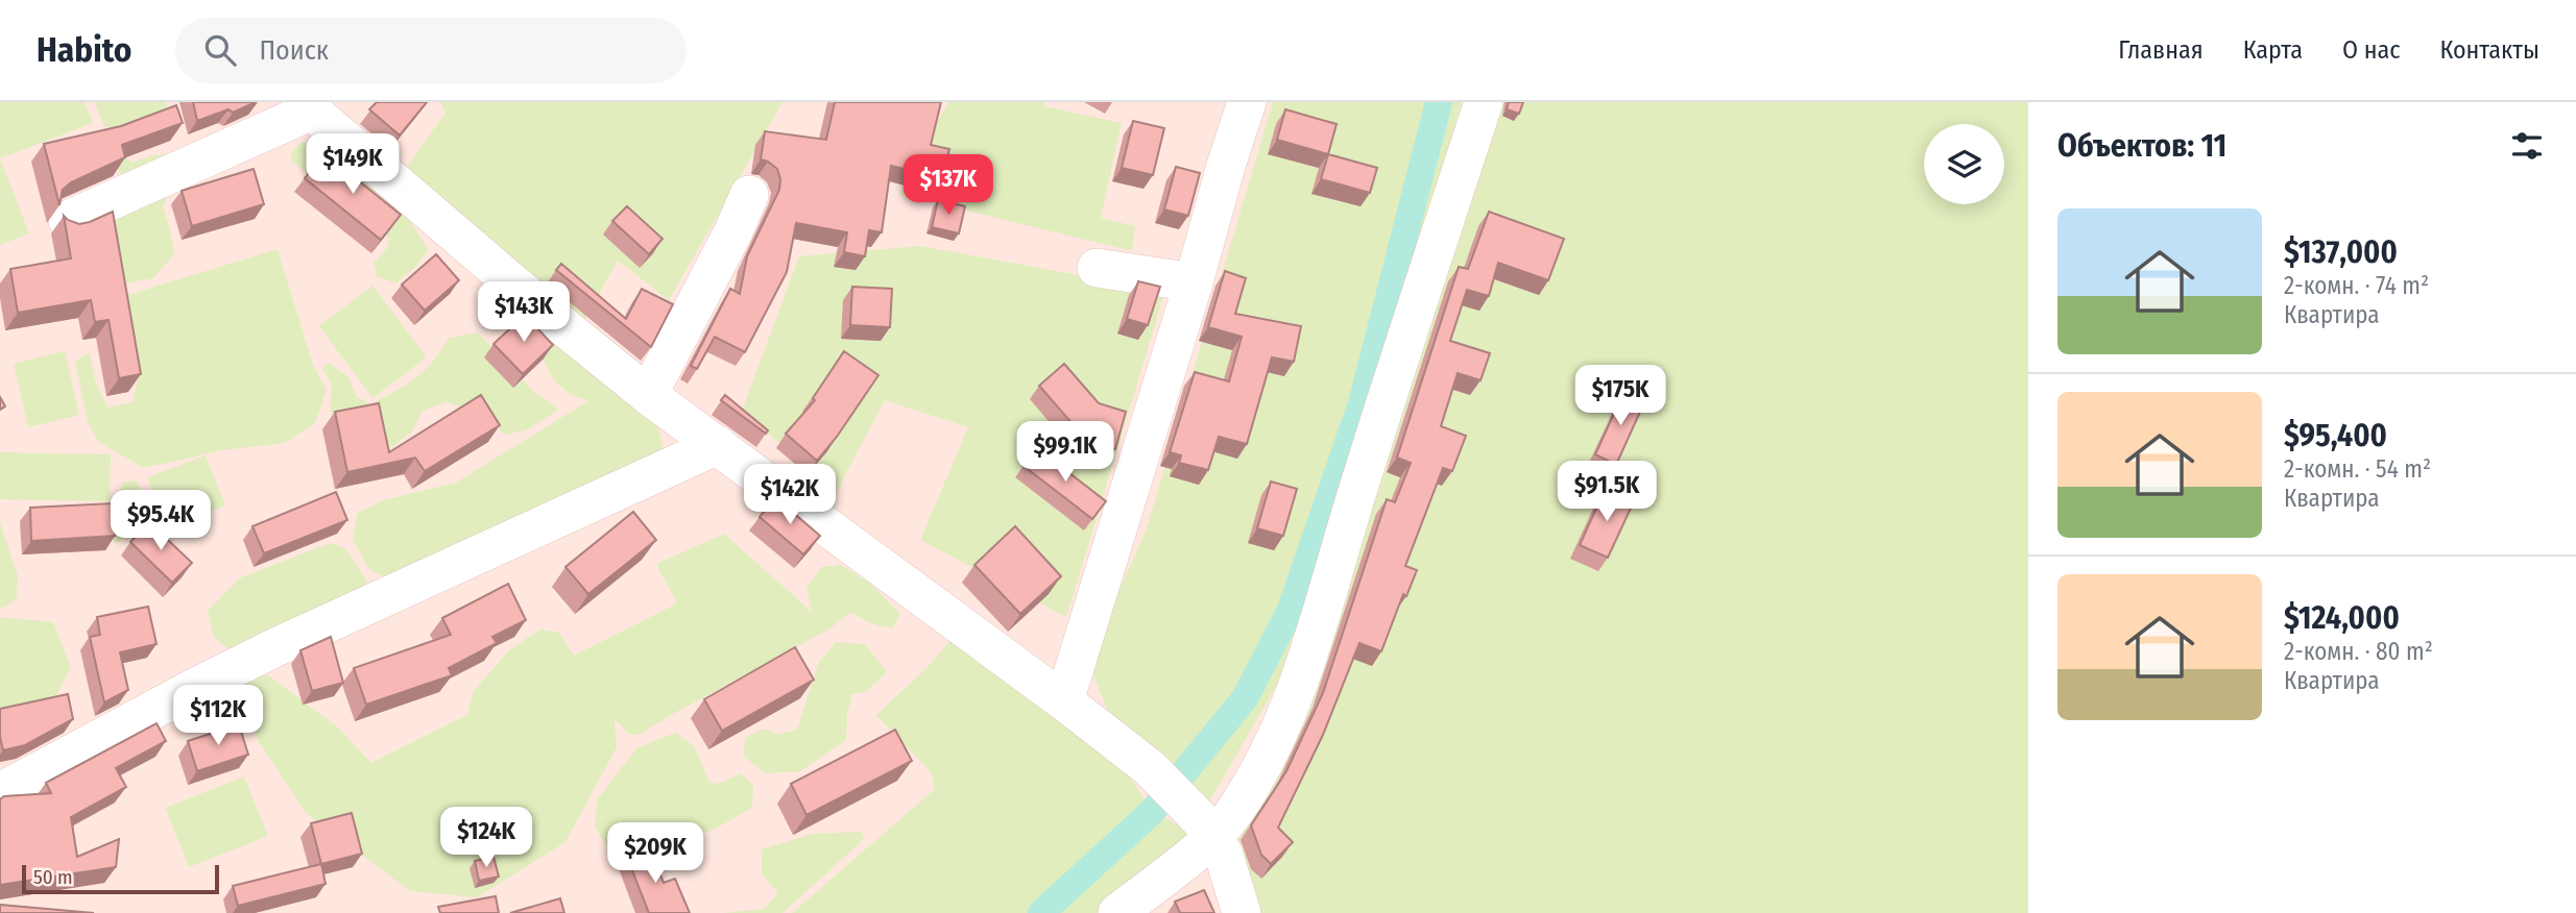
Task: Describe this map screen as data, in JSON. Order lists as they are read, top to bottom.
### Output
{
  "scale_bar": "50 m",
  "page": {
    "header": "Habito",
    "search": "Поиск",
    "nav": [
      "Главная",
      "Карта",
      "О нас",
      "Контакты"
    ],
    "heading": "Объектов: 11",
    "price": [
      "$149K",
      "$137K",
      "$143K",
      "$175K",
      "$99.1K",
      "$91.5K",
      "$142K",
      "$95.4K",
      "$112K",
      "$124K",
      "$209K"
    ],
    "list": [
      {
        "name": "$137,000",
        "note": "2-комн. · 74 m² · Квартира"
      },
      {
        "name": "$95,400",
        "note": "2-комн. · 54 m² · Квартира"
      },
      {
        "name": "$124,000",
        "note": "2-комн. · 80 m² · Квартира"
      }
    ],
    "scale": "50 m"
  }
}
